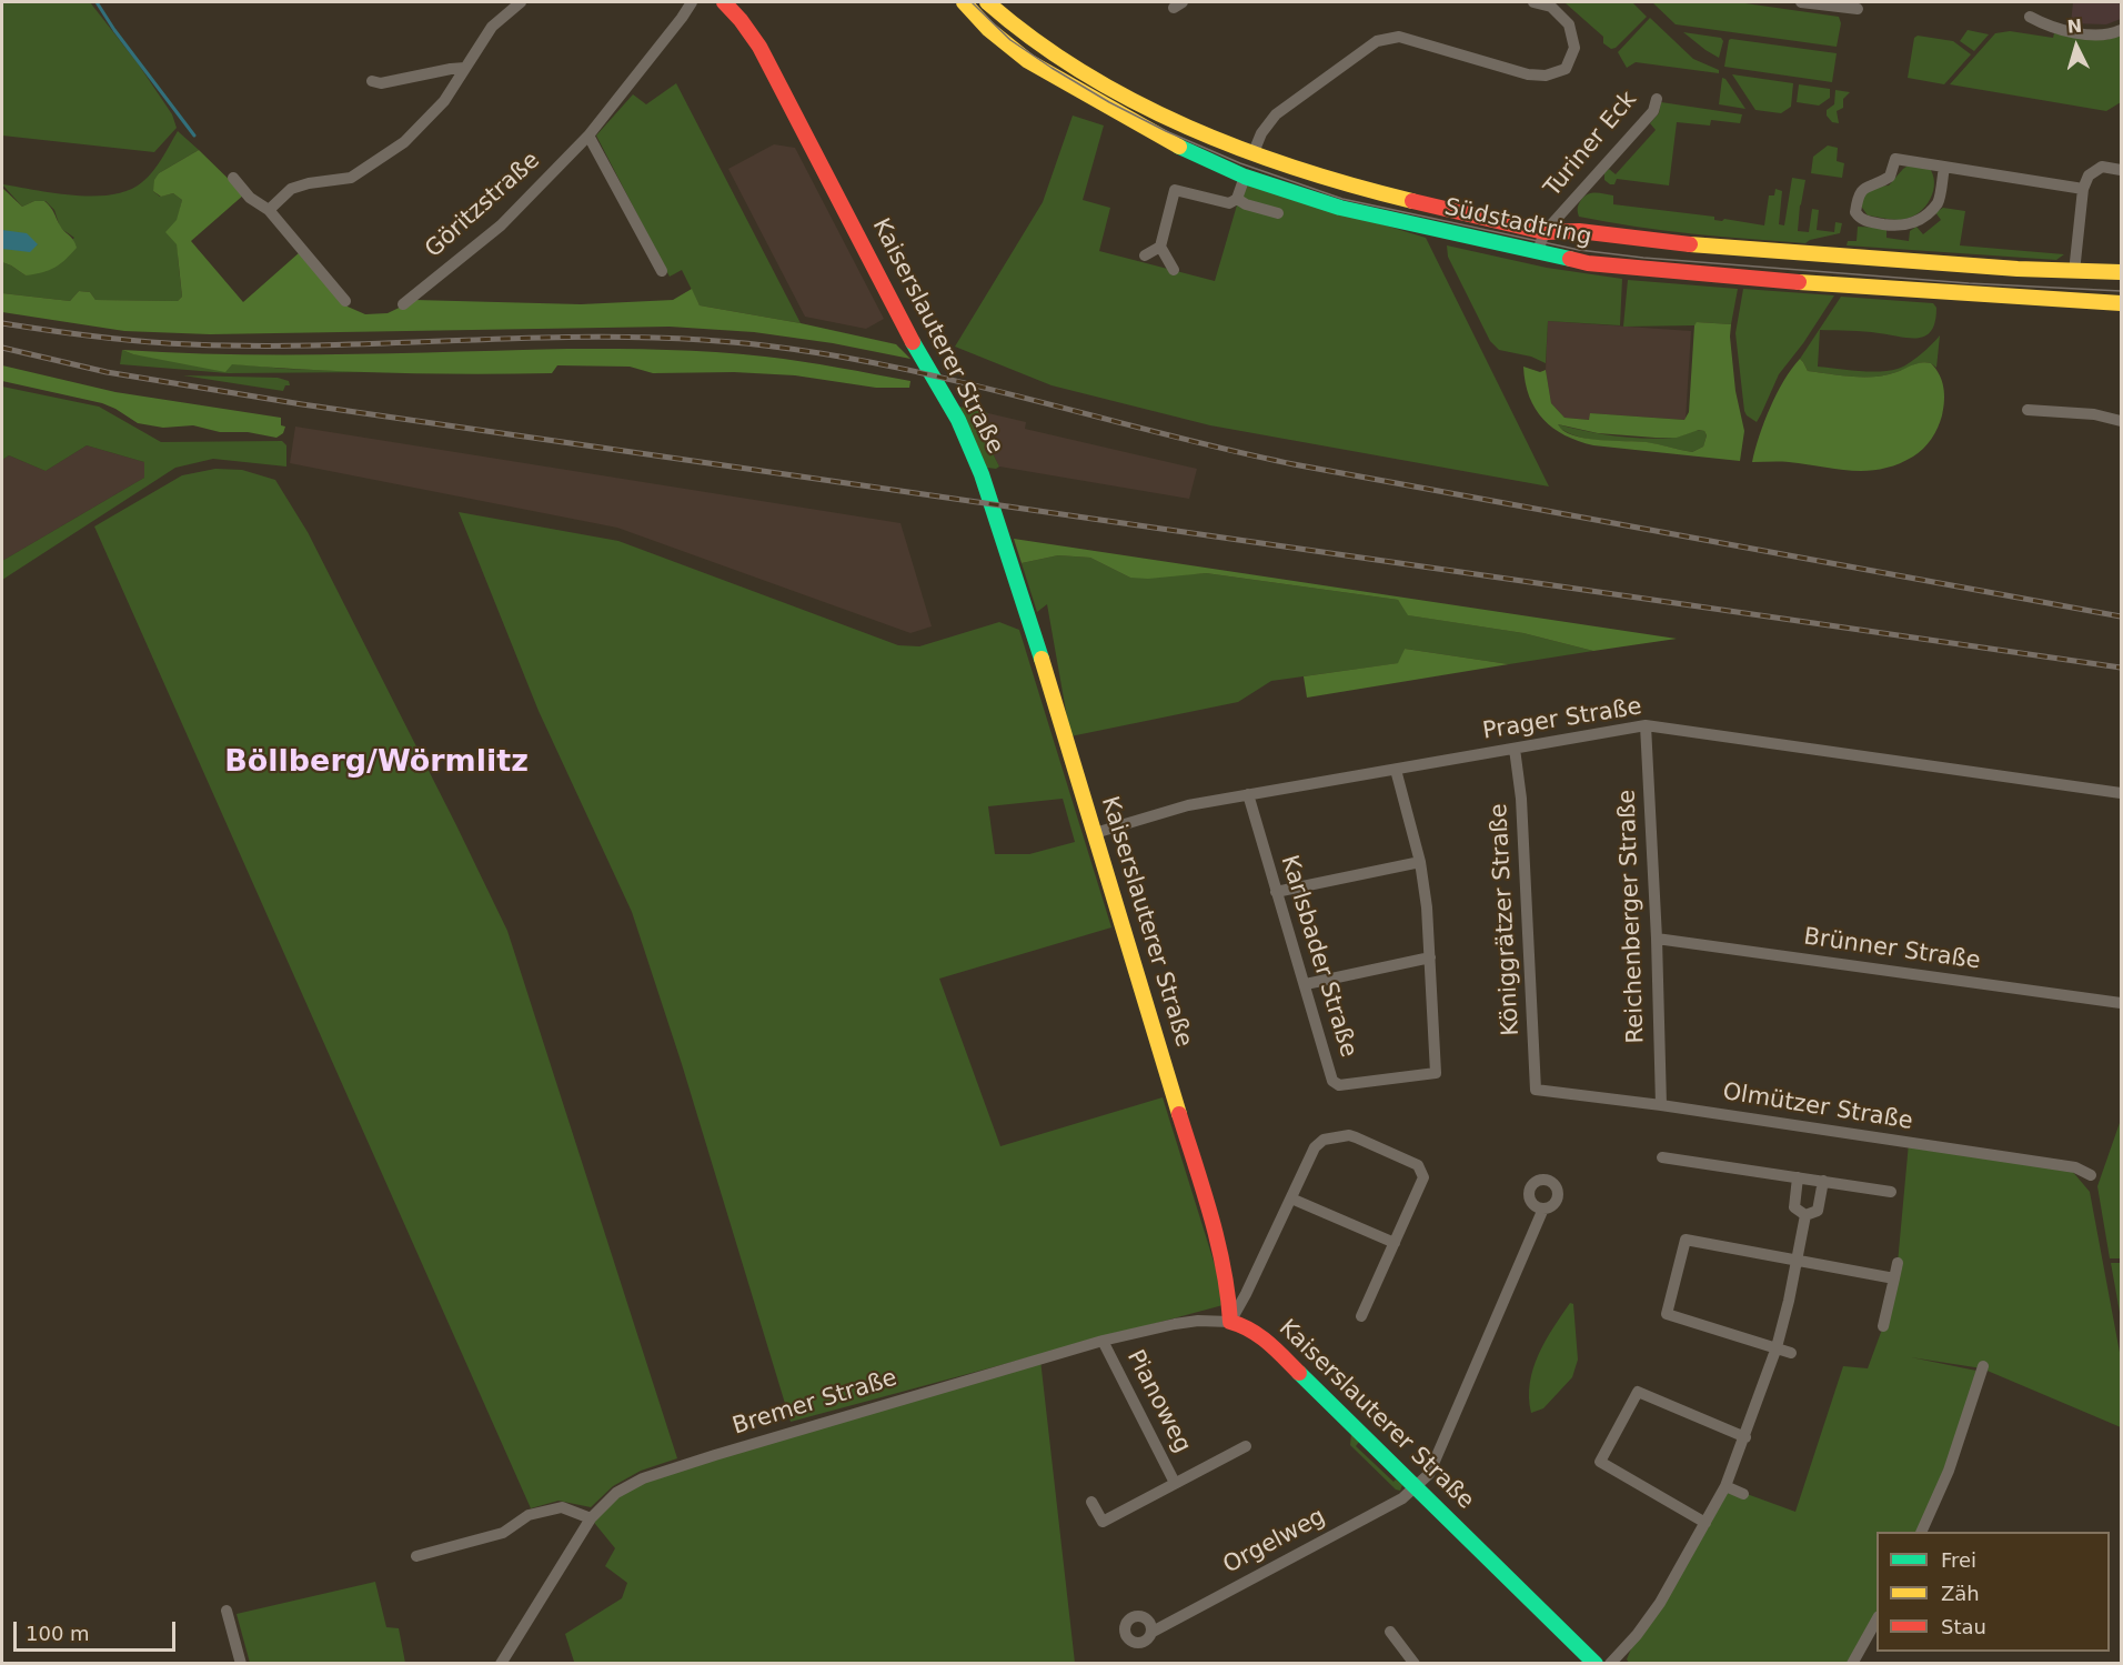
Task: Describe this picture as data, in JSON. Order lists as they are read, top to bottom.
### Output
{
  "streets": {
    "street": [
      "Turiner Eck",
      "Göritzstraße",
      "Südstadtring",
      "Kaiserslauterer Straße",
      "Prager Straße",
      "Reichenberger Straße",
      "Königgrätzer Straße",
      "Brünner Straße",
      "Karlsbader Straße",
      "Olmützer Straße",
      "Pianoweg",
      "Bremer Straße",
      "Orgelweg"
    ]
  },
  "crossings": [
    ["Turiner Eck", "Südstadtring"],
    ["Kaiserslauterer Straße", "Prager Straße"],
    ["Kaiserslauterer Straße", "Bremer Straße"],
    ["Kaiserslauterer Straße", "Orgelweg"],
    ["Prager Straße", "Reichenberger Straße"],
    ["Prager Straße", "Königgrätzer Straße"],
    ["Prager Straße", "Karlsbader Straße"],
    ["Reichenberger Straße", "Brünner Straße"],
    ["Reichenberger Straße", "Olmützer Straße"],
    ["Königgrätzer Straße", "Olmützer Straße"],
    ["Pianoweg", "Bremer Straße"]
  ],
  "districts": ["Böllberg/Wörmlitz"],
  "legend": ["Frei", "Zäh", "Stau"],
  "scale_bar": "100 m",
  "north": "top"
}
